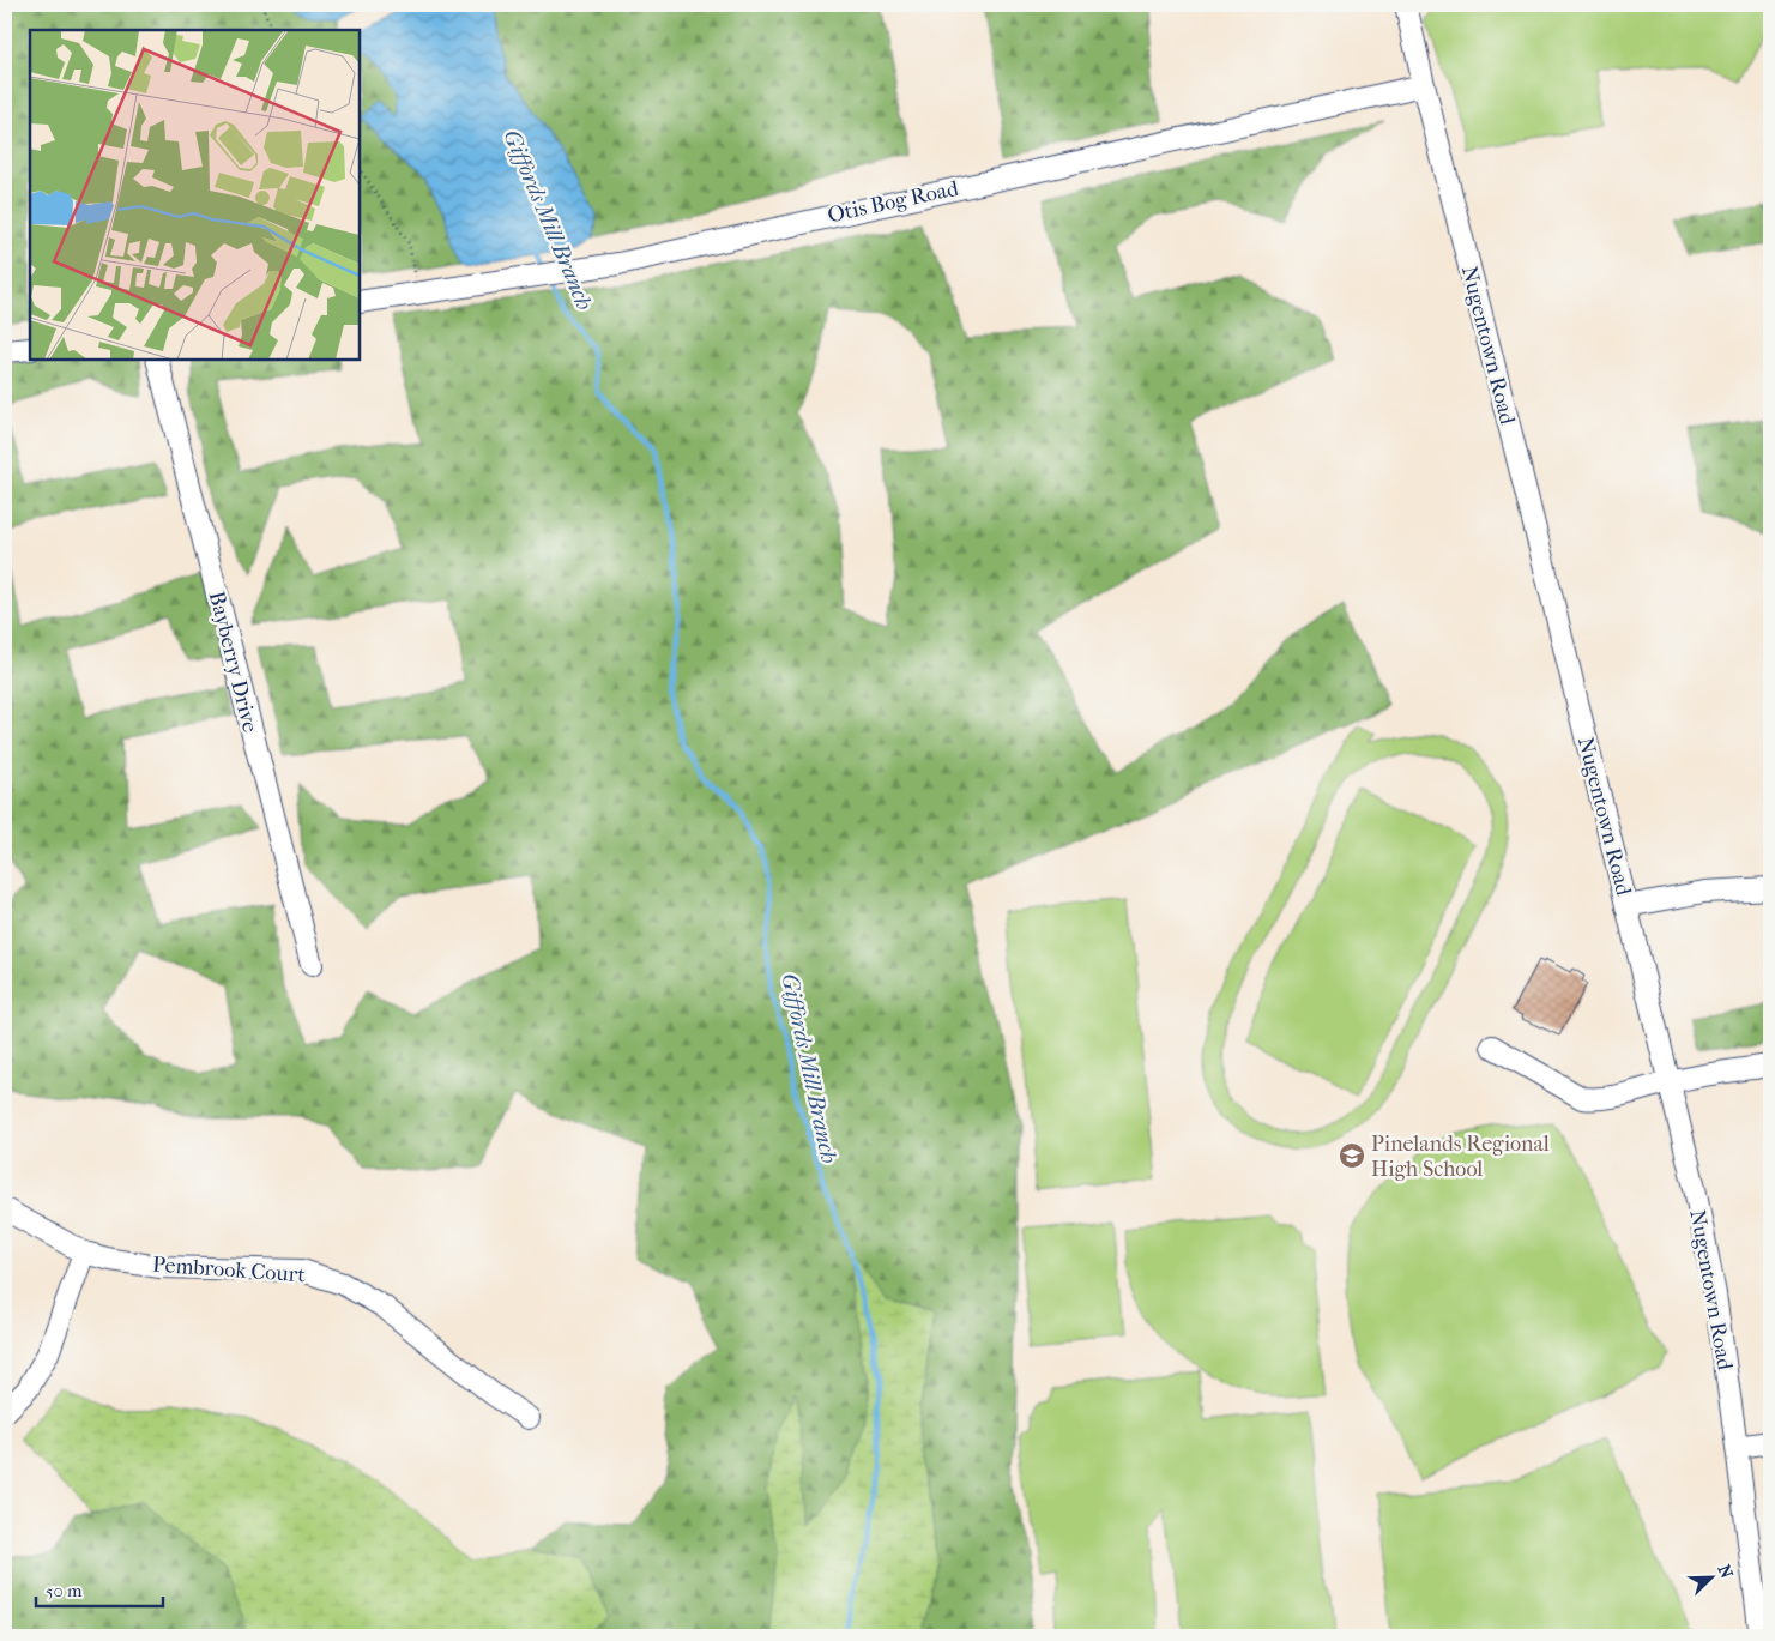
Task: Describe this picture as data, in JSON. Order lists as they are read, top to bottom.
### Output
{
  "streets": {
    "street": [
      "Otis Bog Road",
      "Nugentown Road",
      "Bayberry Drive",
      "Pembrook Court"
    ]
  },
  "crossings": [
    ["Otis Bog Road", "Nugentown Road"]
  ],
  "water": ["Giffords Mill Branch"],
  "places": {
    "school or university": ["Pinelands Regional High School"]
  },
  "scale_bar": "50 m",
  "north": "top right"
}
